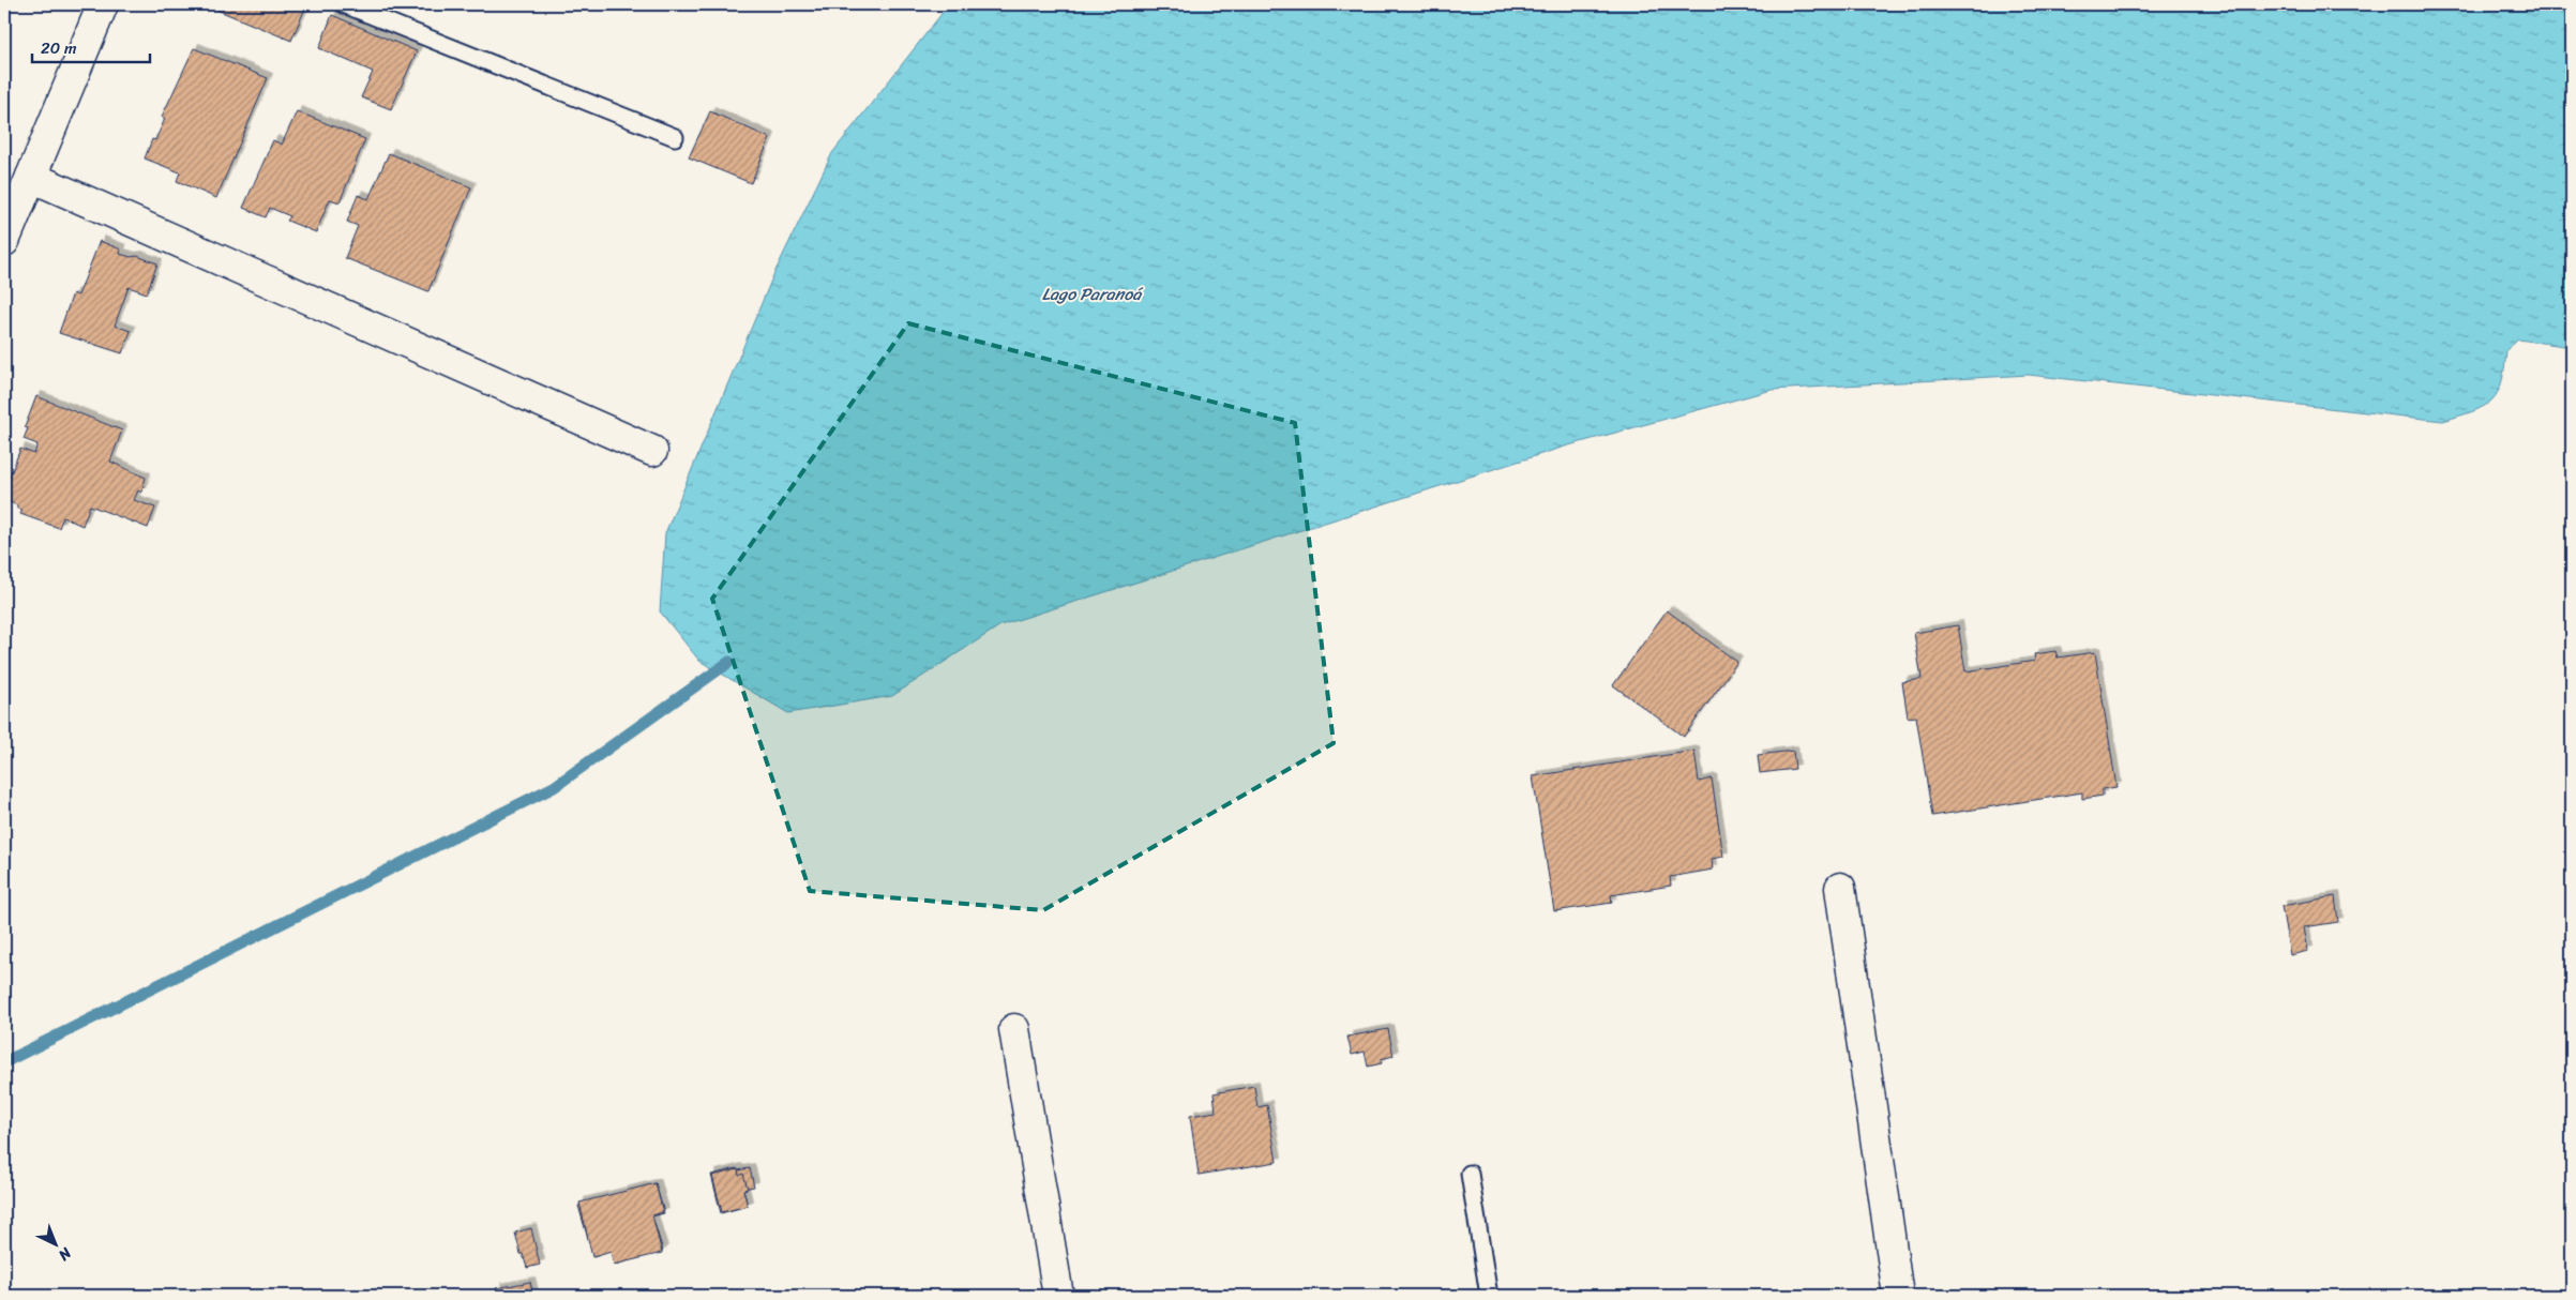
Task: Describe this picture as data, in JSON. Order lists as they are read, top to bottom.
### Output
{
  "water": ["Lago Paranoá"],
  "scale_bar": "20 m",
  "north": "bottom right"
}
